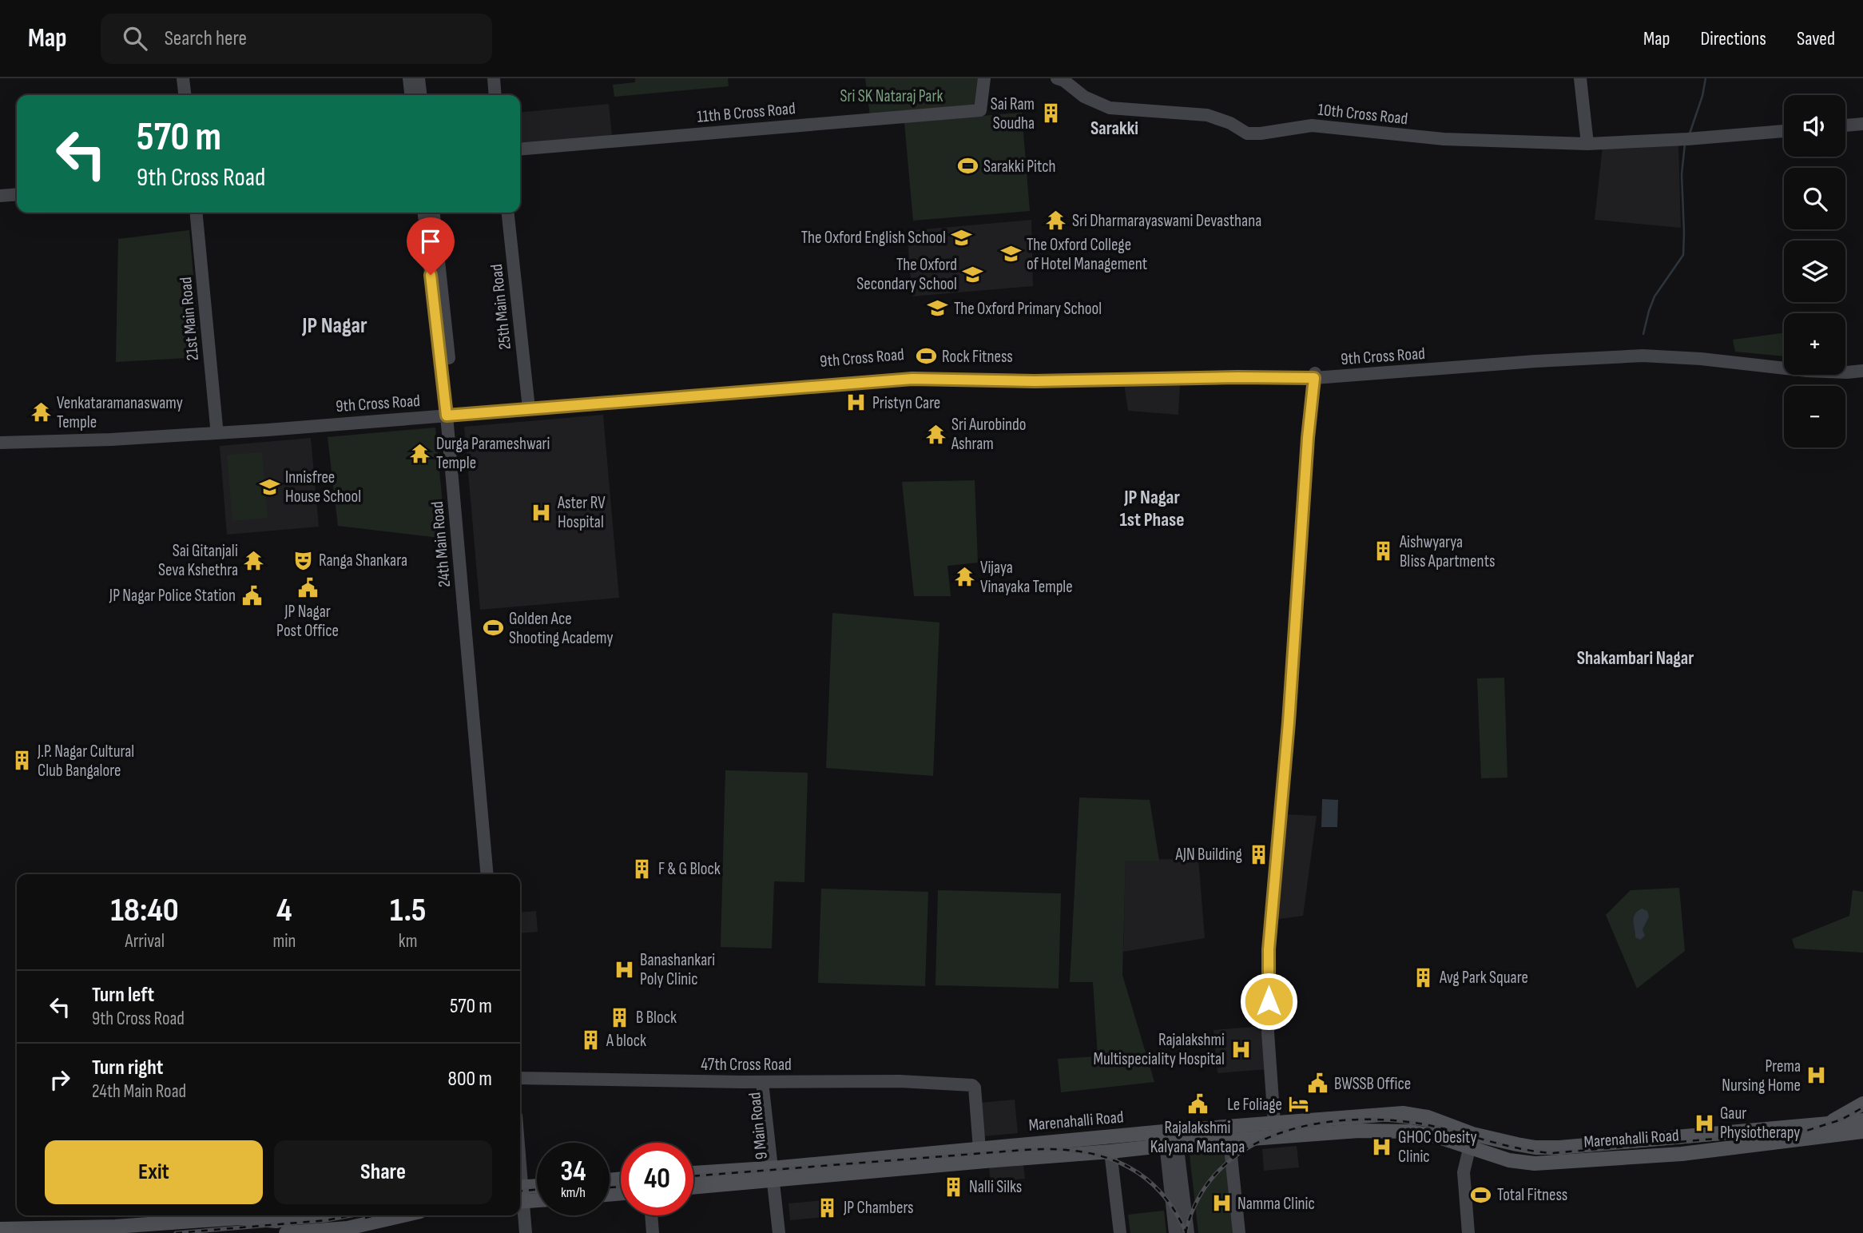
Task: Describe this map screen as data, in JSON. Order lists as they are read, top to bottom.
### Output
{
  "streets": {
    "main road": [
      "11th B Cross Road",
      "10th Cross Road",
      "25th Main Road",
      "21st Main Road",
      "9th Cross Road",
      "24th Main Road",
      "47th Cross Road",
      "Marenahalli Road"
    ]
  },
  "crossings": [
    ["25th Main Road", "9th Cross Road"],
    ["21st Main Road", "9th Cross Road"],
    ["9th Cross Road", "24th Main Road"],
    ["47th Cross Road", "Marenahalli Road"]
  ],
  "districts": [
    "Sarakki",
    "JP Nagar",
    "JP Nagar 1st Phase",
    "Shakambari Nagar"
  ],
  "parks": ["Sri SK Nataraj Park"],
  "places": {
    "building": [
      "Sai Ram Soudha",
      "Aishwyarya Bliss Apartments",
      "J.P. Nagar Cultural Club Bangalore",
      "AJN Building",
      "F & G Block",
      "Avg Park Square",
      "B Block",
      "A block",
      "Nalli Silks",
      "JP Chambers"
    ],
    "sports": [
      "Sarakki Pitch",
      "Rock Fitness",
      "Golden Ace Shooting Academy",
      "Total Fitness"
    ],
    "temple": [
      "Sri Dharmarayaswami Devasthana",
      "Venkataramanaswamy Temple",
      "Sri Aurobindo Ashram",
      "Durga Parameshwari Temple",
      "Sai Gitanjali Seva Kshethra",
      "Vijaya Vinayaka Temple"
    ],
    "school or university": [
      "The Oxford English School",
      "The Oxford College of Hotel Management",
      "The Oxford Secondary School",
      "The Oxford Primary School",
      "Innisfree House School"
    ],
    "hospital": [
      "Pristyn Care",
      "Aster RV Hospital",
      "Banashankari Poly Clinic",
      "Rajalakshmi Multispeciality Hospital",
      "Prema Nursing Home",
      "Gaur Physiotherapy",
      "GHOC Obesity Clinic",
      "Namma Clinic"
    ],
    "theatre": ["Ranga Shankara"],
    "public building": [
      "JP Nagar Post Office",
      "JP Nagar Police Station",
      "BWSSB Office",
      "Rajalakshmi Kalyana Mantapa"
    ],
    "hotel": ["Le Foliage"]
  },
  "page": {
    "header": "Map",
    "search": "Search here",
    "nav": ["Map", "Directions", "Saved"],
    "map_buttons": ["+", "−"],
    "turn": ["570 m", "9th Cross Road"],
    "eta": [
      "18:40",
      "Arrival",
      "4",
      "min",
      "1.5",
      "km"
    ],
    "list": [
      {
        "name": "Turn left",
        "note": "9th Cross Road",
        "value": "570 m"
      },
      {
        "name": "Turn right",
        "note": "24th Main Road",
        "value": "800 m"
      }
    ],
    "buttons": ["Exit", "Share"],
    "speed": "34 km/h",
    "limit": "40"
  }
}
